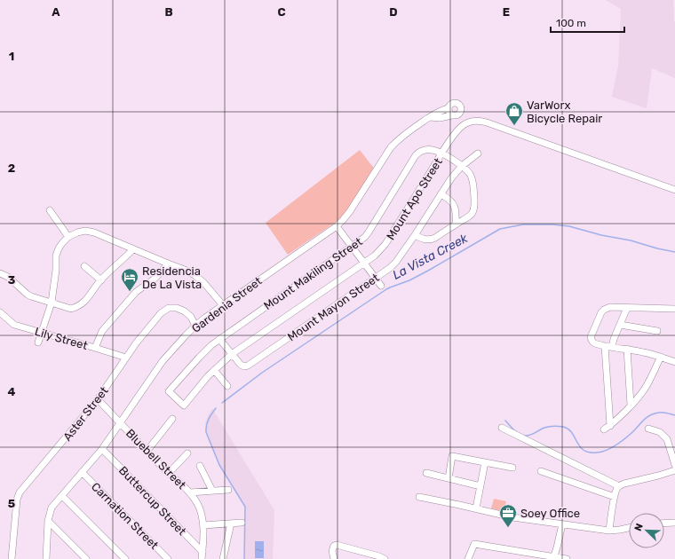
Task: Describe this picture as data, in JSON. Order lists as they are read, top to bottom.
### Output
{
  "streets": {
    "street": [
      "Mount Apo Street",
      "Mount Makiling Street",
      "Gardenia Street",
      "Mount Mayon Street",
      "Lily Street",
      "Aster Street",
      "Bluebell Street",
      "Buttercup Street",
      "Carnation Street"
    ]
  },
  "crossings": [
    ["Mount Apo Street", "Mount Makiling Street"],
    ["Mount Apo Street", "Mount Mayon Street"],
    ["Gardenia Street", "Aster Street"],
    ["Gardenia Street", "Bluebell Street"],
    ["Gardenia Street", "Buttercup Street"],
    ["Gardenia Street", "Carnation Street"],
    ["Lily Street", "Aster Street"],
    ["Aster Street", "Bluebell Street"],
    ["Bluebell Street", "Buttercup Street"]
  ],
  "water": ["La Vista Creek"],
  "places": {
    "shop": ["VarWorx Bicycle Repair"],
    "hotel": ["Residencia De La Vista"],
    "office": ["Soey Office"]
  },
  "scale_bar": "100 m",
  "north": "top left",
  "grid": {
    "columns": [
      "A",
      "B",
      "C",
      "D",
      "E"
    ],
    "rows": [
      "1",
      "2",
      "3",
      "4",
      "5"
    ]
  }
}
